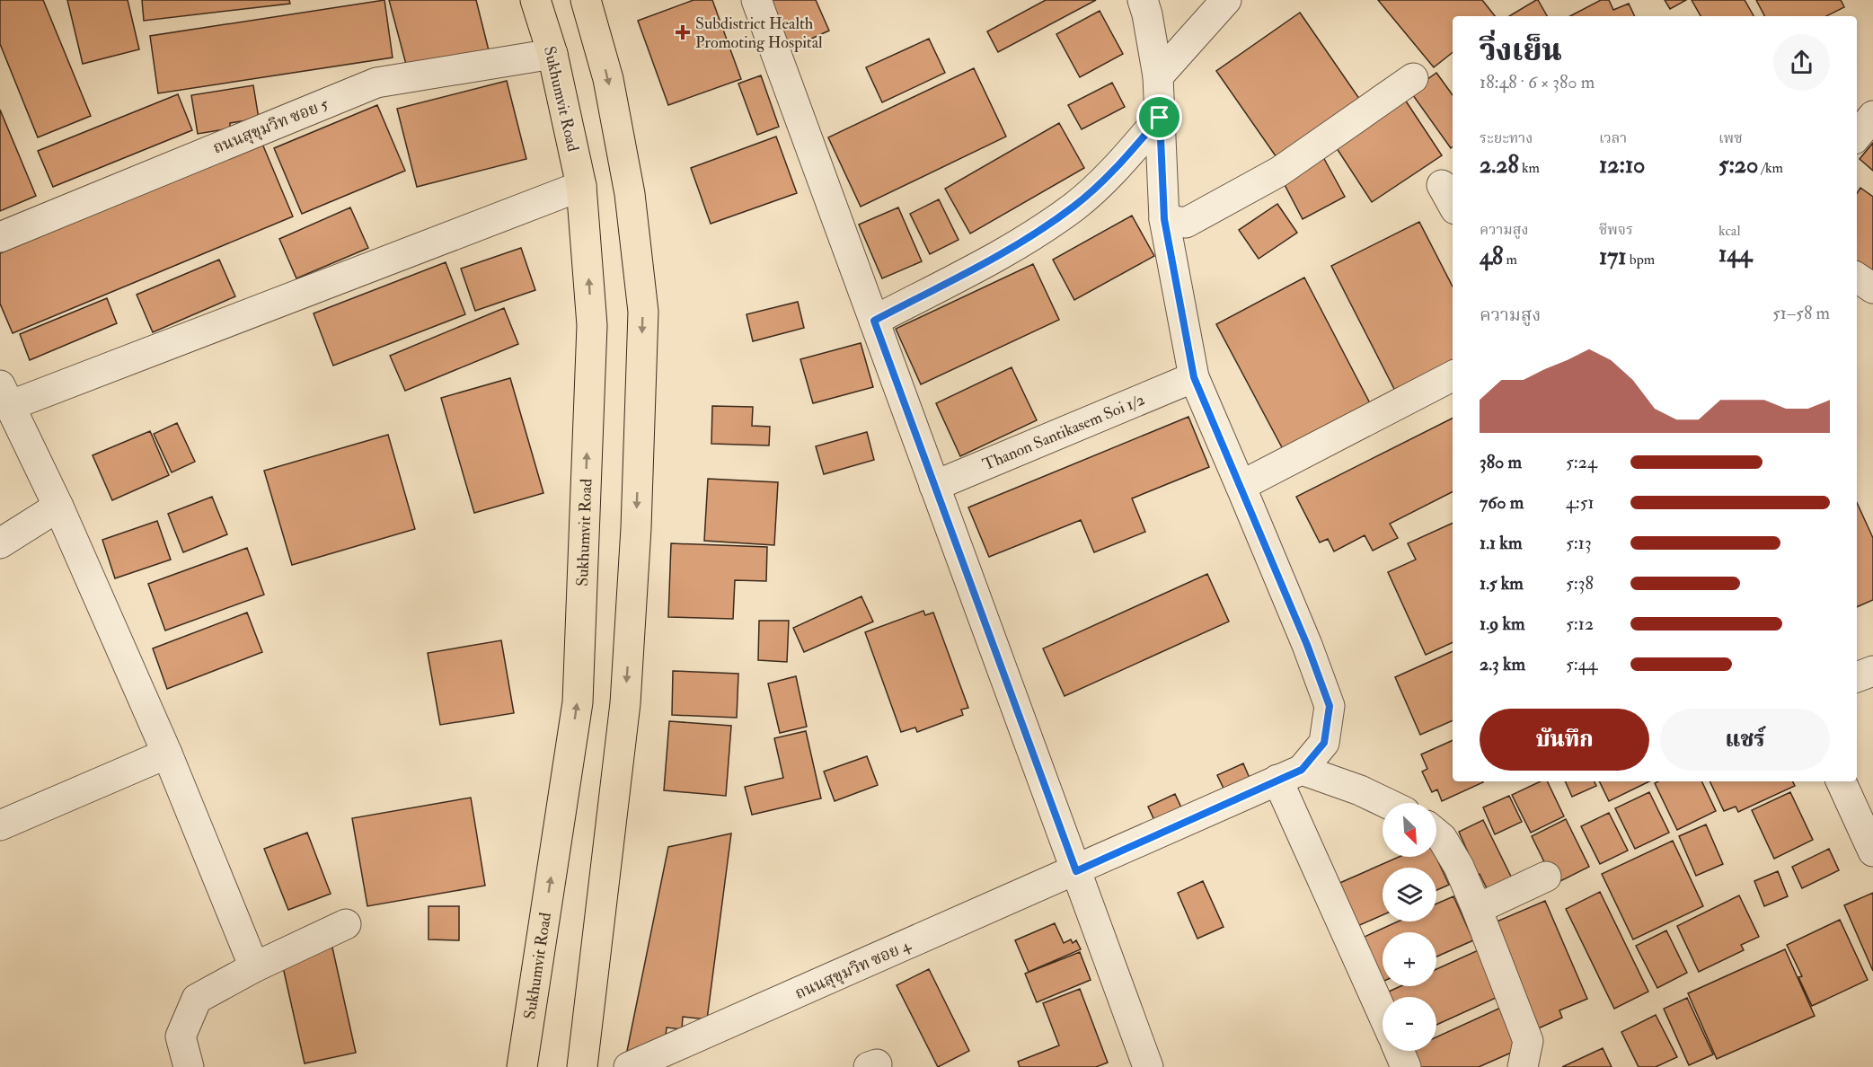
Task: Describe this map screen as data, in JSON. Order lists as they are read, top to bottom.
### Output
{
  "streets": {
    "main road": ["Sukhumvit Road"],
    "street": ["ถนนสุขุมวิท ซอย 5", "Thanon Santikasem Soi 1/2", "ถนนสุขุมวิท ซอย 4"]
  },
  "crossings": [
    ["Sukhumvit Road", "ถนนสุขุมวิท ซอย 5"]
  ],
  "places": {
    "health": ["Subdistrict Health Promoting Hospital"]
  },
  "north": "bottom right",
  "page": {
    "heading": ["วิ่งเย็น", "18:48 · 6 × 380 m"],
    "stats": [
      ["ระยะทาง", "2.28 km"],
      ["เวลา", "12:10"],
      ["เพซ", "5:20 /km"],
      ["ความสูง", "48 m"],
      ["ชีพจร", "171 bpm"],
      ["kcal", "144"]
    ],
    "chart": ["ความสูง", "51–58 m"],
    "list": [
      {
        "name": "380 m",
        "note": "5:24"
      },
      {
        "name": "760 m",
        "note": "4:51"
      },
      {
        "name": "1.1 km",
        "note": "5:13"
      },
      {
        "name": "1.5 km",
        "note": "5:38"
      },
      {
        "name": "1.9 km",
        "note": "5:12"
      },
      {
        "name": "2.3 km",
        "note": "5:44"
      }
    ],
    "buttons": ["บันทึก", "แชร์"],
    "map_buttons": ["+", "−"]
  }
}
